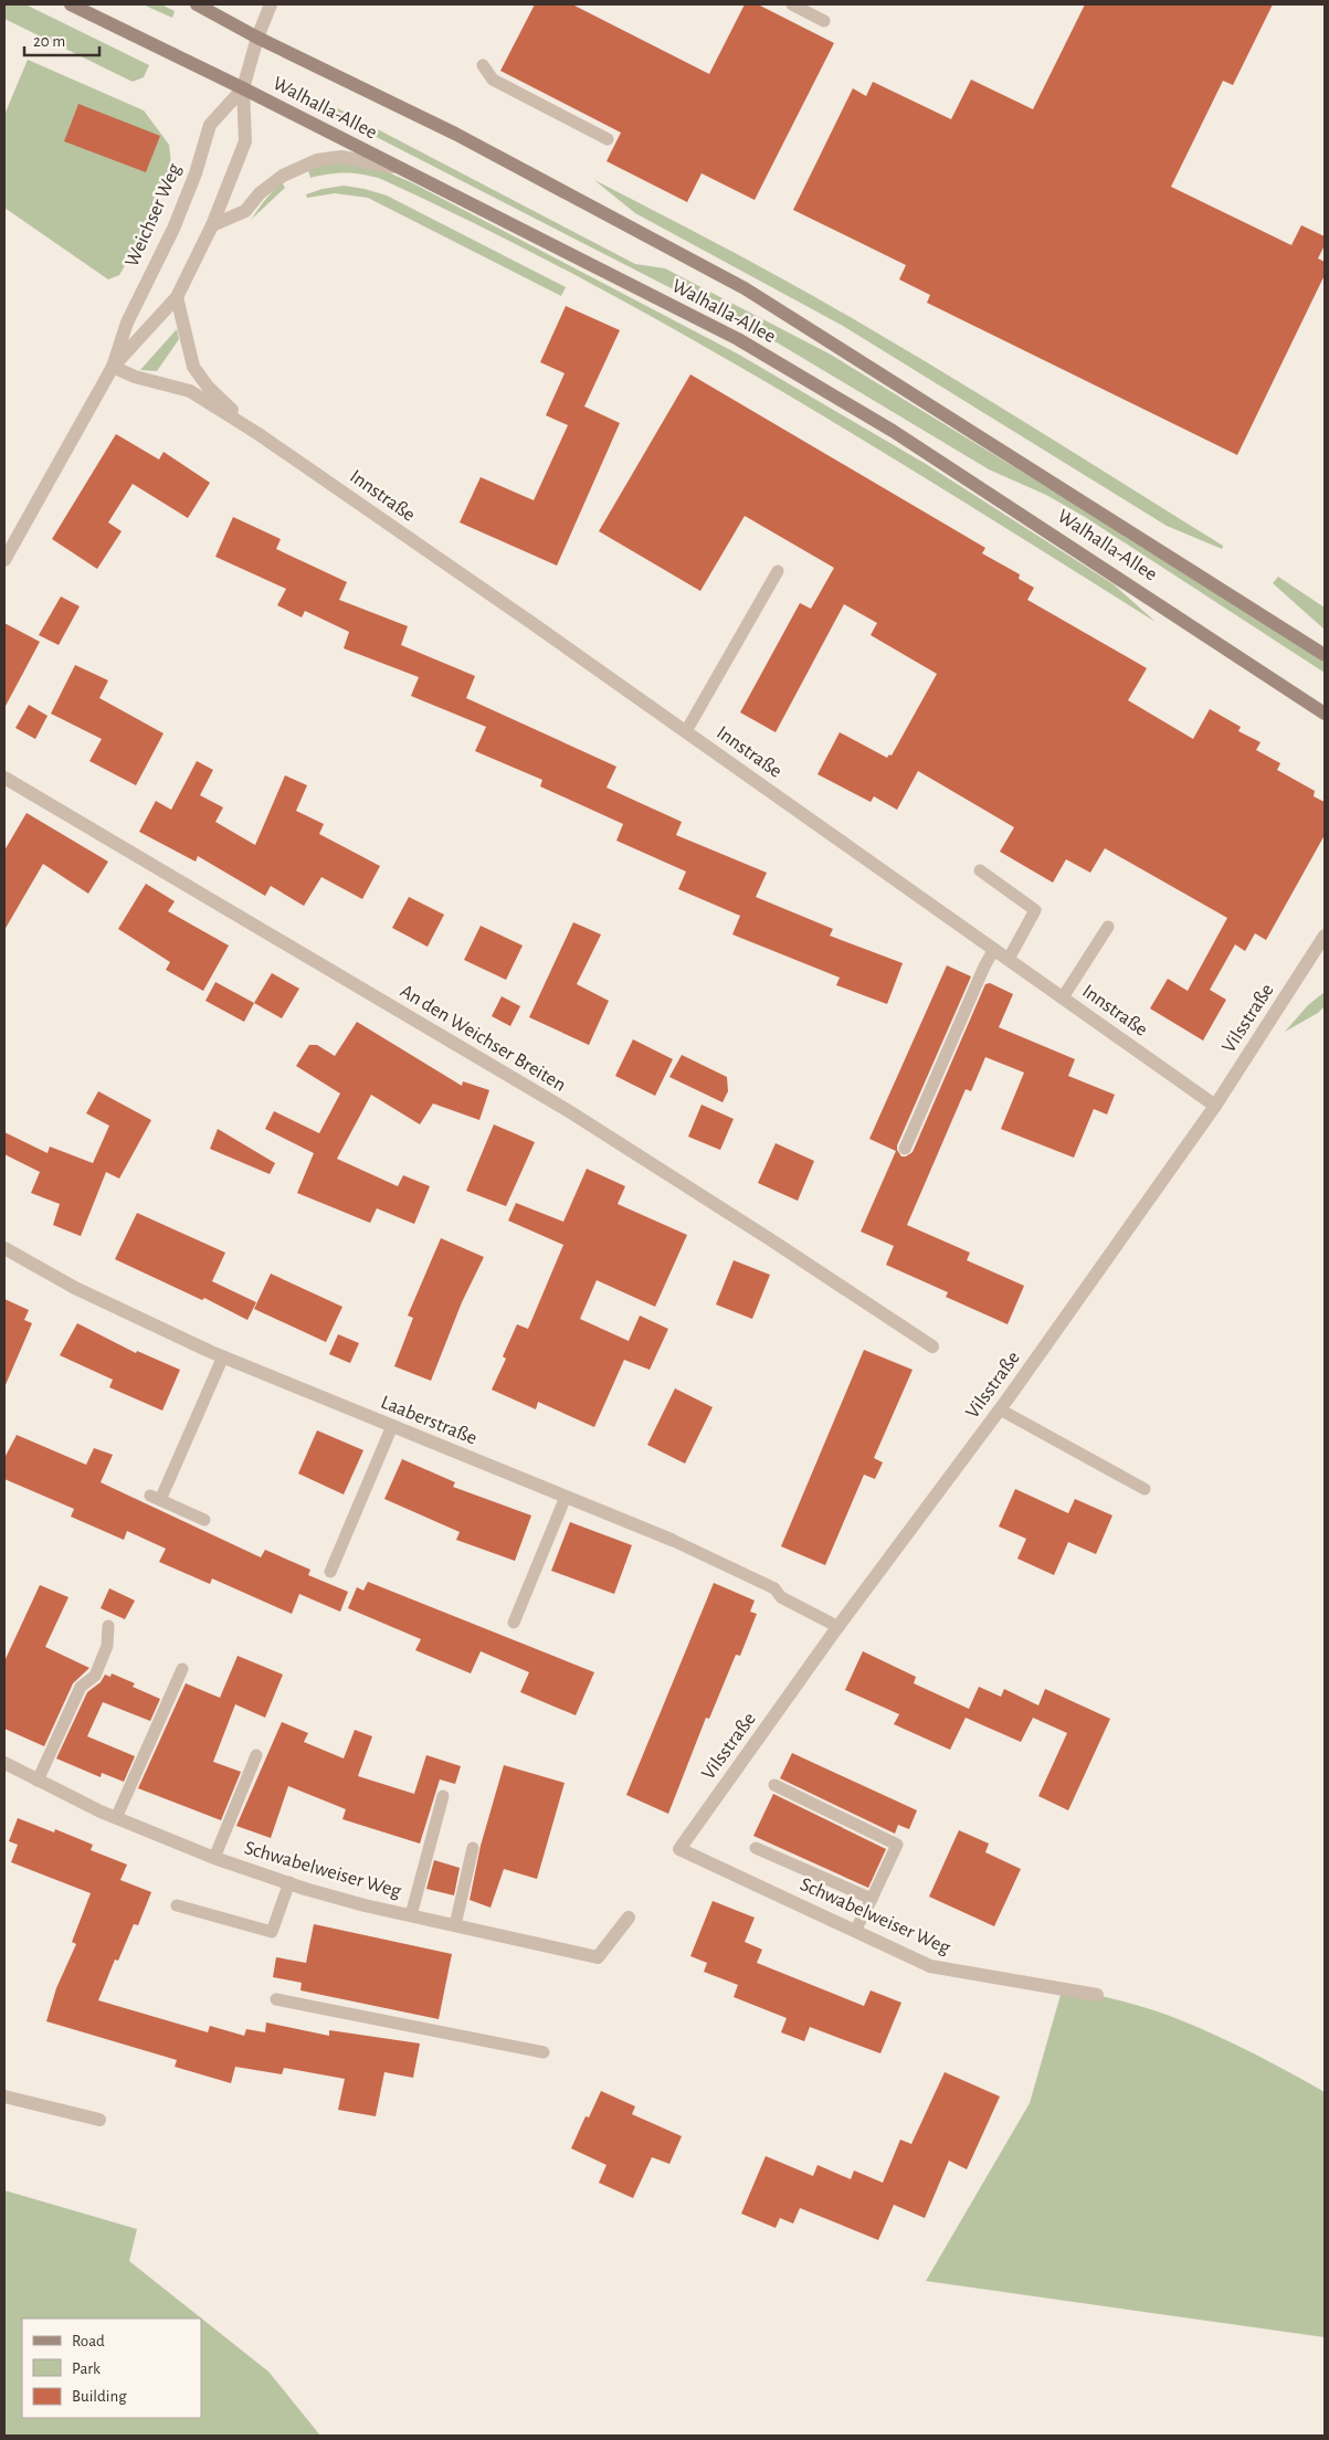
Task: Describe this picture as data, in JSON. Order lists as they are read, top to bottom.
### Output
{
  "streets": {
    "main road": ["Walhalla-Allee"],
    "street": [
      "Weichser Weg",
      "Innstraße",
      "Vilsstraße",
      "An den Weichser Breiten",
      "Laaberstraße",
      "Schwabelweiser Weg"
    ]
  },
  "crossings": [
    ["Walhalla-Allee", "Weichser Weg"],
    ["Weichser Weg", "Innstraße"],
    ["Innstraße", "Vilsstraße"],
    ["Vilsstraße", "Laaberstraße"],
    ["Vilsstraße", "Schwabelweiser Weg"]
  ],
  "legend": ["Road", "Park", "Building"],
  "scale_bar": "20 m"
}
